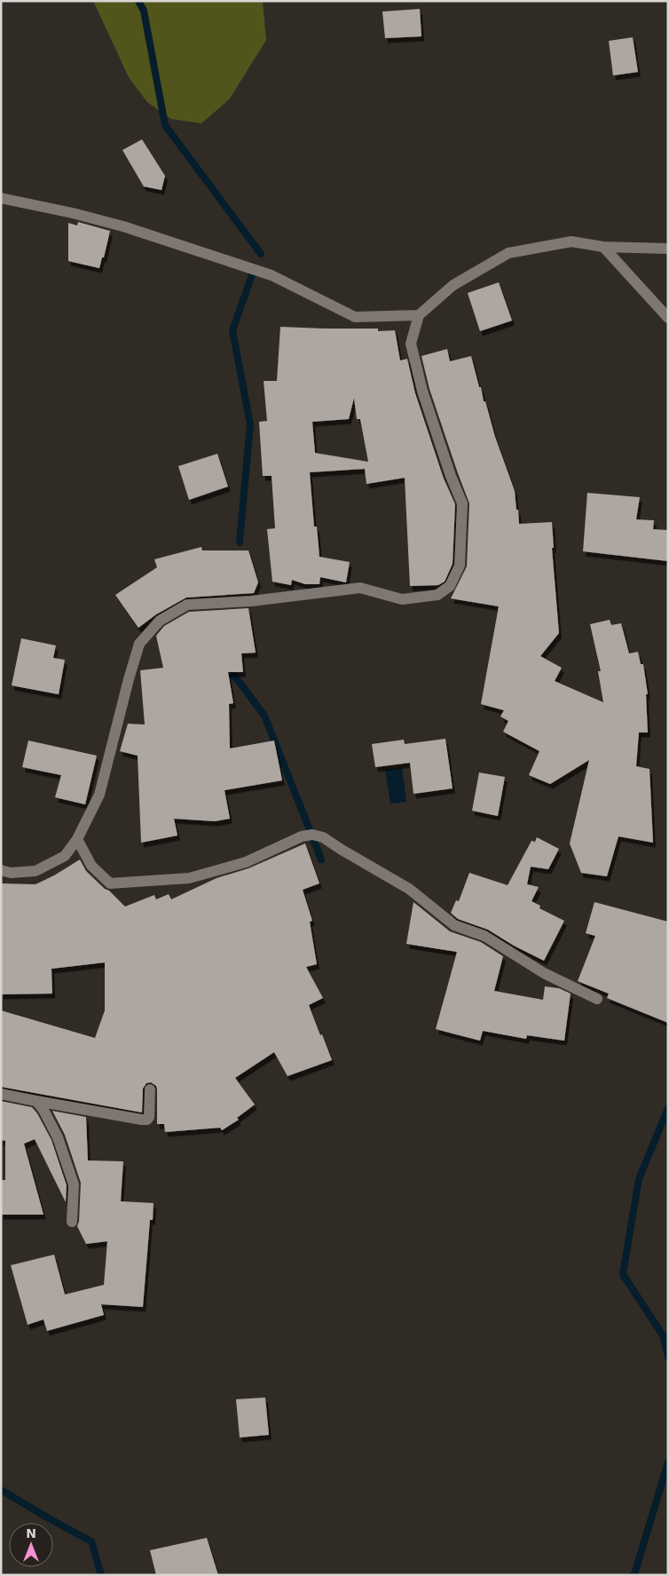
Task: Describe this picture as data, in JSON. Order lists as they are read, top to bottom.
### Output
{
  "north": "top"
}
